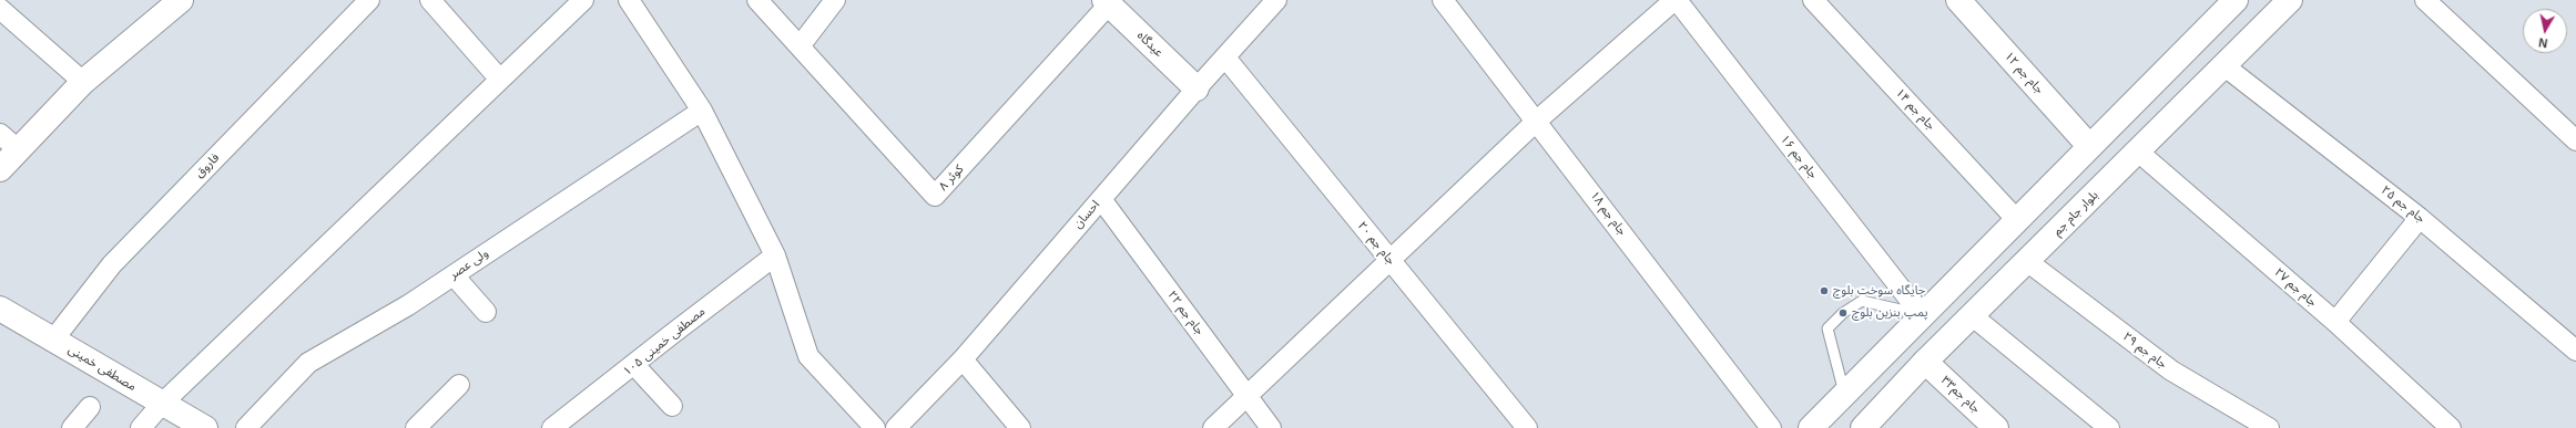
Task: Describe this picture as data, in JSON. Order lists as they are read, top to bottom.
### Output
{
  "streets": {
    "main road": [
      "عیدگاه",
      "جام جم ۱۲",
      "بلوار جام جم",
      "مصطفی خمینی",
      "جام جم۳۳"
    ],
    "street": [
      "جام جم ۱۴",
      "جام جم ۱۶",
      "فاروق",
      "کوثر ۸",
      "جام جم ۲۵",
      "جام جم ۱۸",
      "احسان",
      "جام جم ۲۰",
      "ولی عصر",
      "جام جم ۲۷",
      "جام جم ۲۲",
      "مصطفی خمینی ۱۰۵",
      "جام جم ۲۹"
    ]
  },
  "crossings": [
    ["عیدگاه", "کوثر ۸"],
    ["عیدگاه", "احسان"],
    ["فاروق", "مصطفی خمینی"],
    ["جام جم ۲۵", "بلوار جام جم"],
    ["بلوار جام جم", "جام جم ۲۷"],
    ["بلوار جام جم", "جام جم ۲۹"],
    ["بلوار جام جم", "جام جم۳۳"],
    ["احسان", "جام جم ۲۰"],
    ["احسان", "جام جم ۲۲"]
  ],
  "places": ["جایگاه سوخت بلوچ", "پمپ بنزین بلوچ"],
  "north": "bottom"
}
